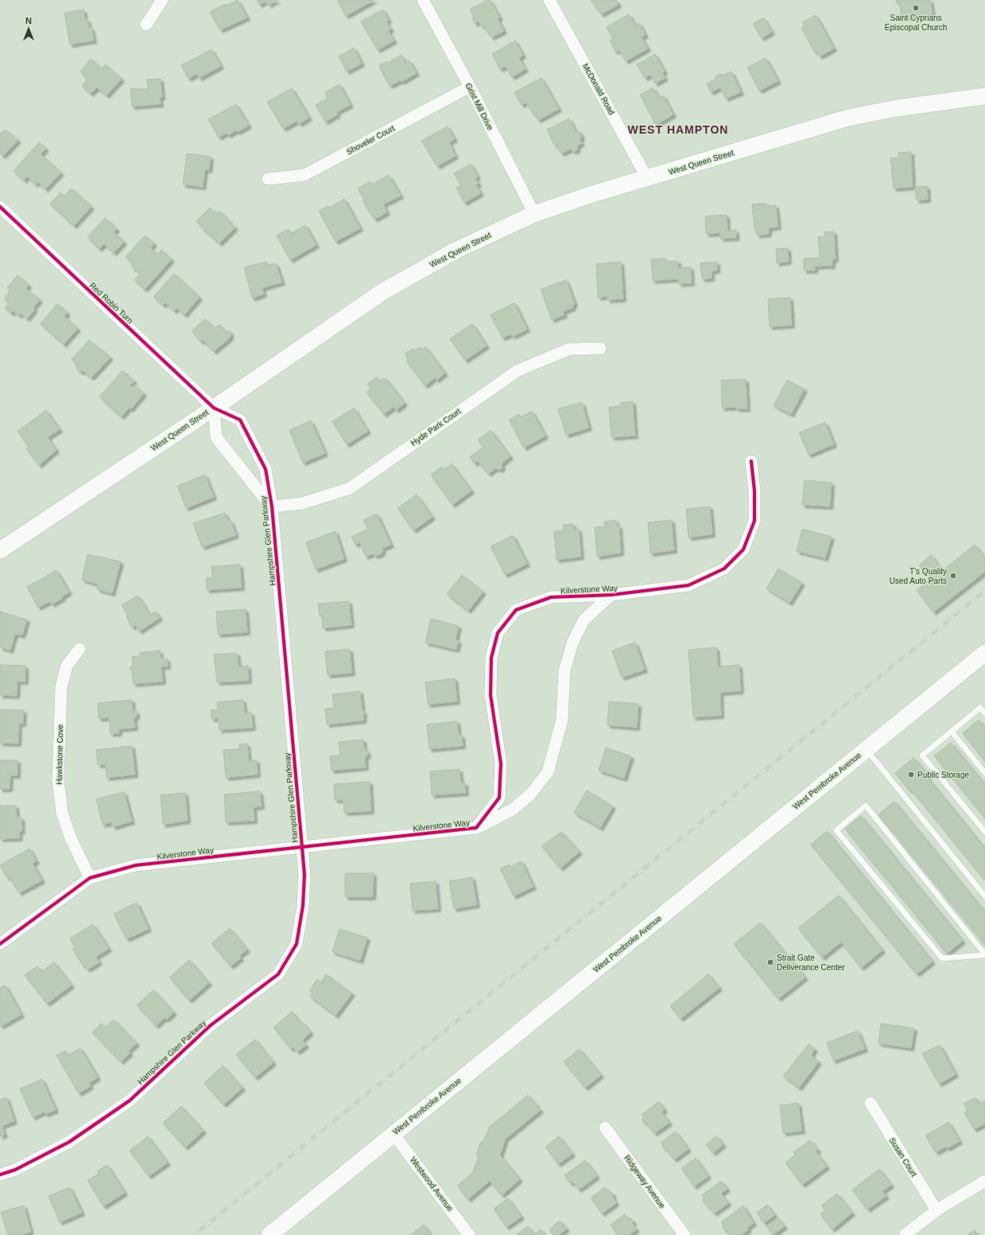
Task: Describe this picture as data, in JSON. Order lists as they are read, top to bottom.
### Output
{
  "streets": {
    "main road": ["West Queen Street", "West Pembroke Avenue"],
    "street": [
      "McDonald Road",
      "Grist Mill Drive",
      "Shoveler Court",
      "Red Robin Turn",
      "Hyde Park Court",
      "Hampshire Glen Parkway",
      "Kilverstone Way",
      "Hawkstone Cove",
      "Susan Court",
      "Ridgeway Avenue",
      "Westwood Avenue"
    ]
  },
  "crossings": [
    ["McDonald Road", "West Queen Street"],
    ["Grist Mill Drive", "Shoveler Court"],
    ["Grist Mill Drive", "West Queen Street"],
    ["West Queen Street", "Red Robin Turn"],
    ["West Queen Street", "Hampshire Glen Parkway"],
    ["Red Robin Turn", "Hampshire Glen Parkway"],
    ["Hyde Park Court", "Hampshire Glen Parkway"],
    ["Hampshire Glen Parkway", "Kilverstone Way"],
    ["Kilverstone Way", "Hawkstone Cove"],
    ["West Pembroke Avenue", "Westwood Avenue"]
  ],
  "districts": ["WEST HAMPTON"],
  "places": [
    "Saint Cyprians Episcopal Church",
    "T's Quality Used Auto Parts",
    "Public Storage",
    "Strait Gate Deliverance Center"
  ],
  "north": "top"
}
